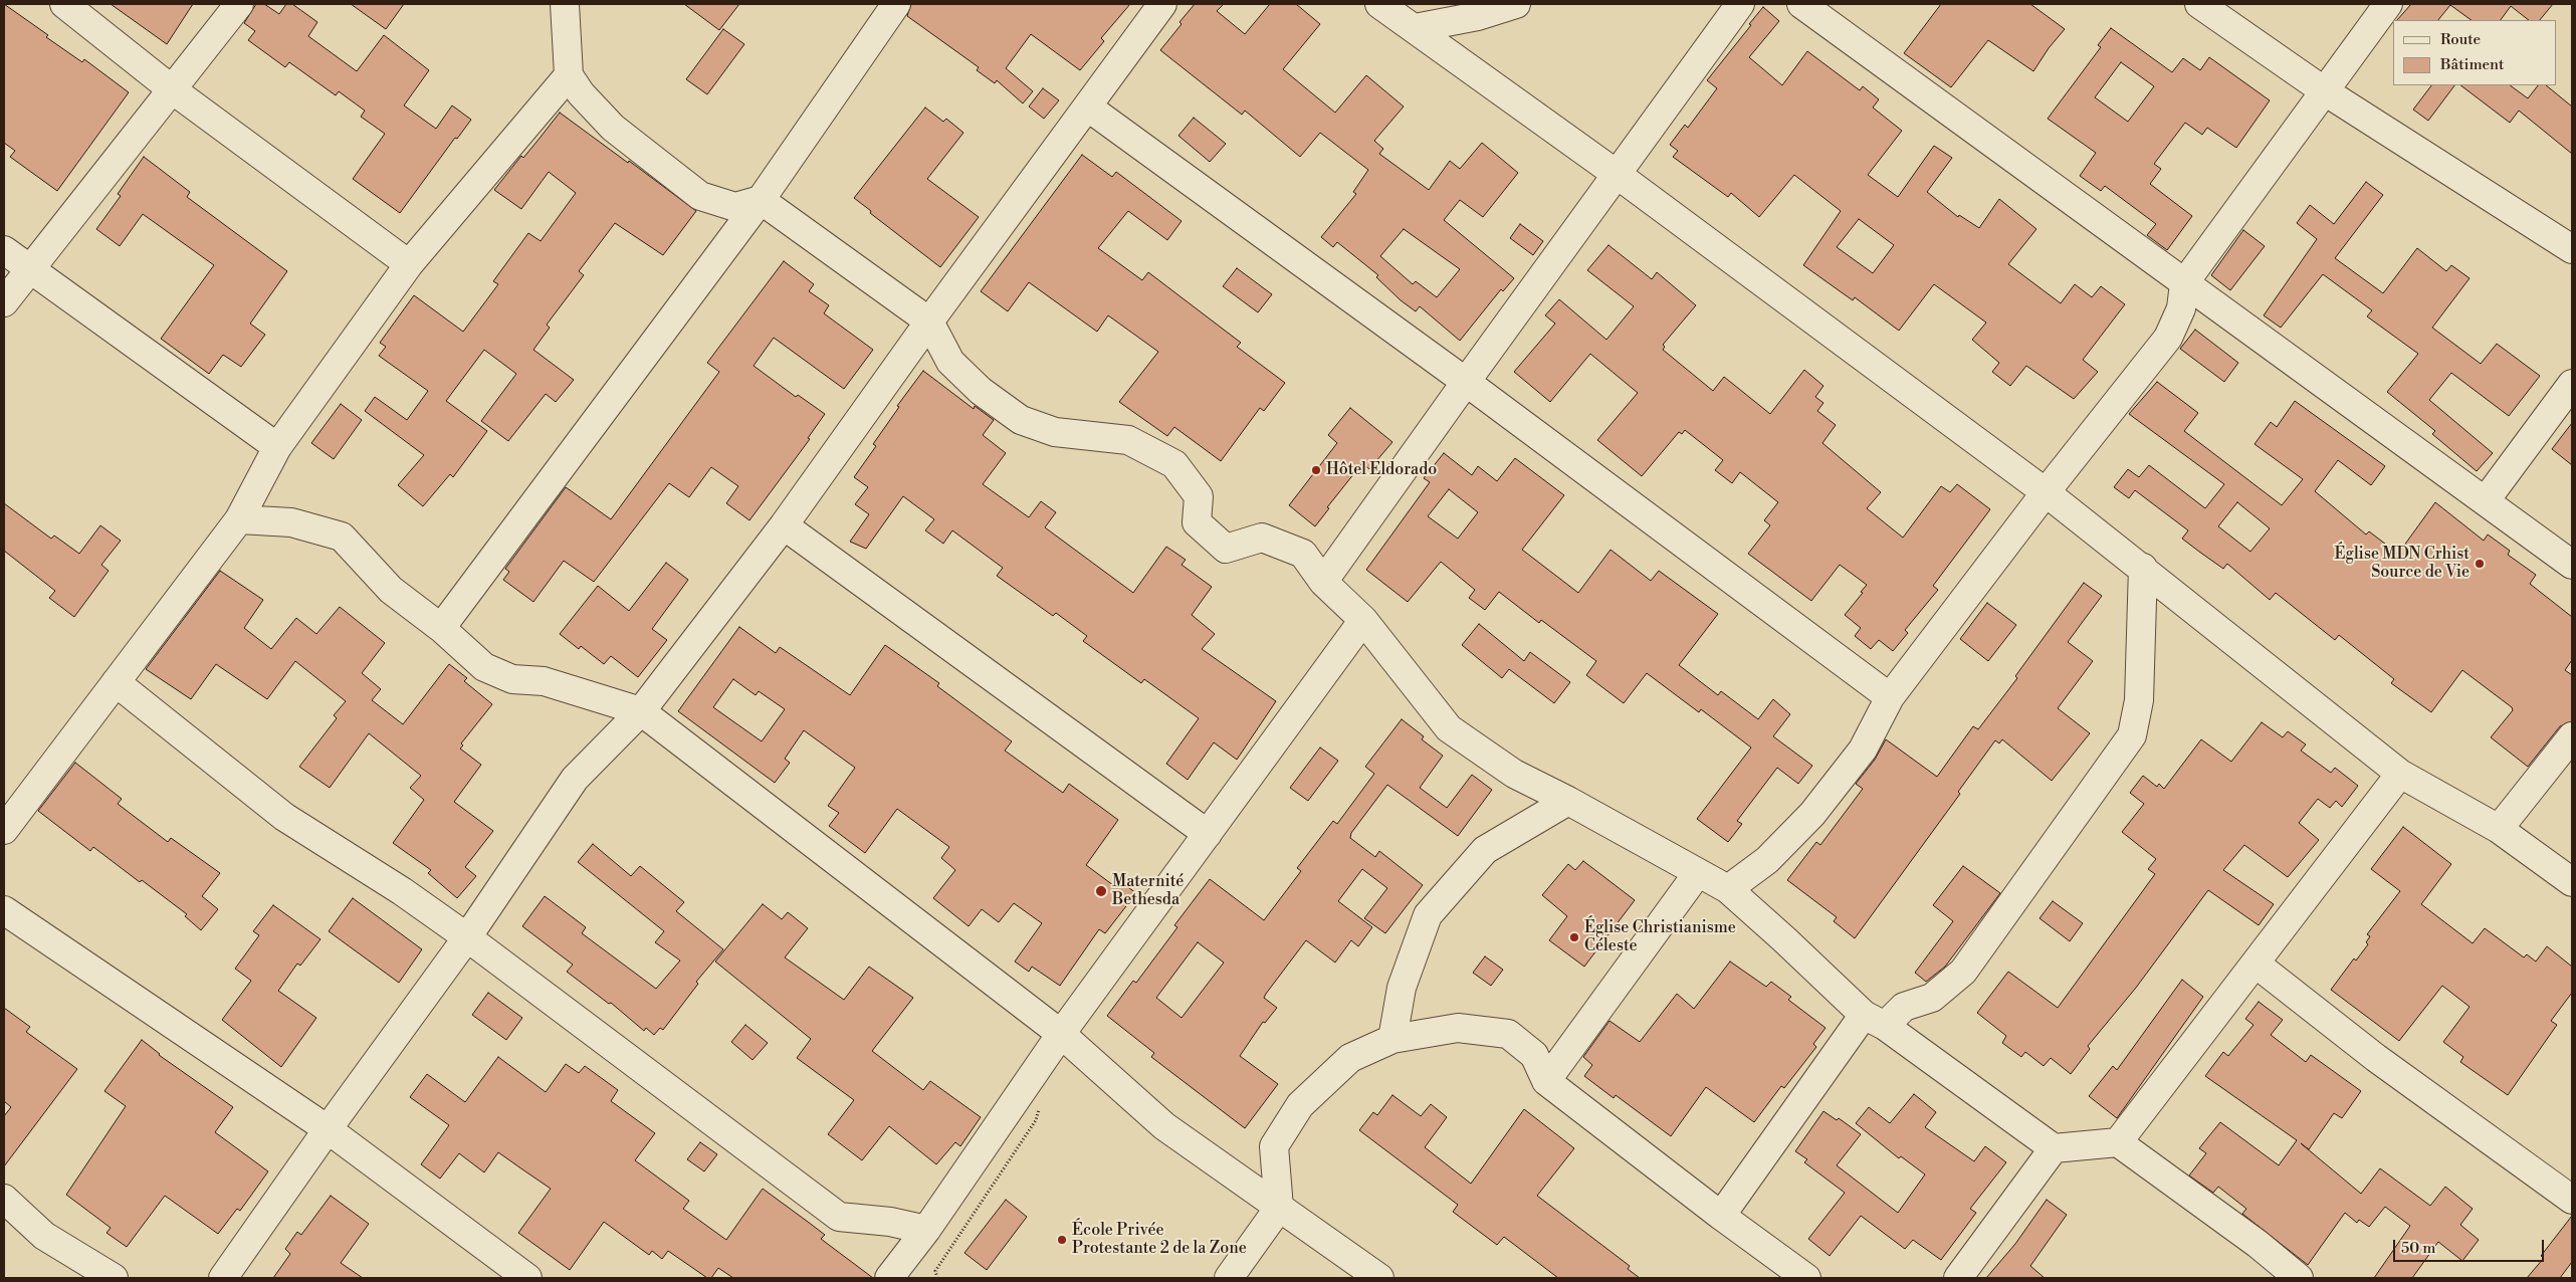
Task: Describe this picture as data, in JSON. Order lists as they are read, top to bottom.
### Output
{
  "places": [
    "Hôtel Eldorado",
    "Église MDN Crhist Source de Vie",
    "Maternité Bethesda",
    "Église Christianisme Céleste",
    "École Privée Protestante 2 de la Zone"
  ],
  "legend": ["Route", "Bâtiment"],
  "scale_bar": "50 m"
}
